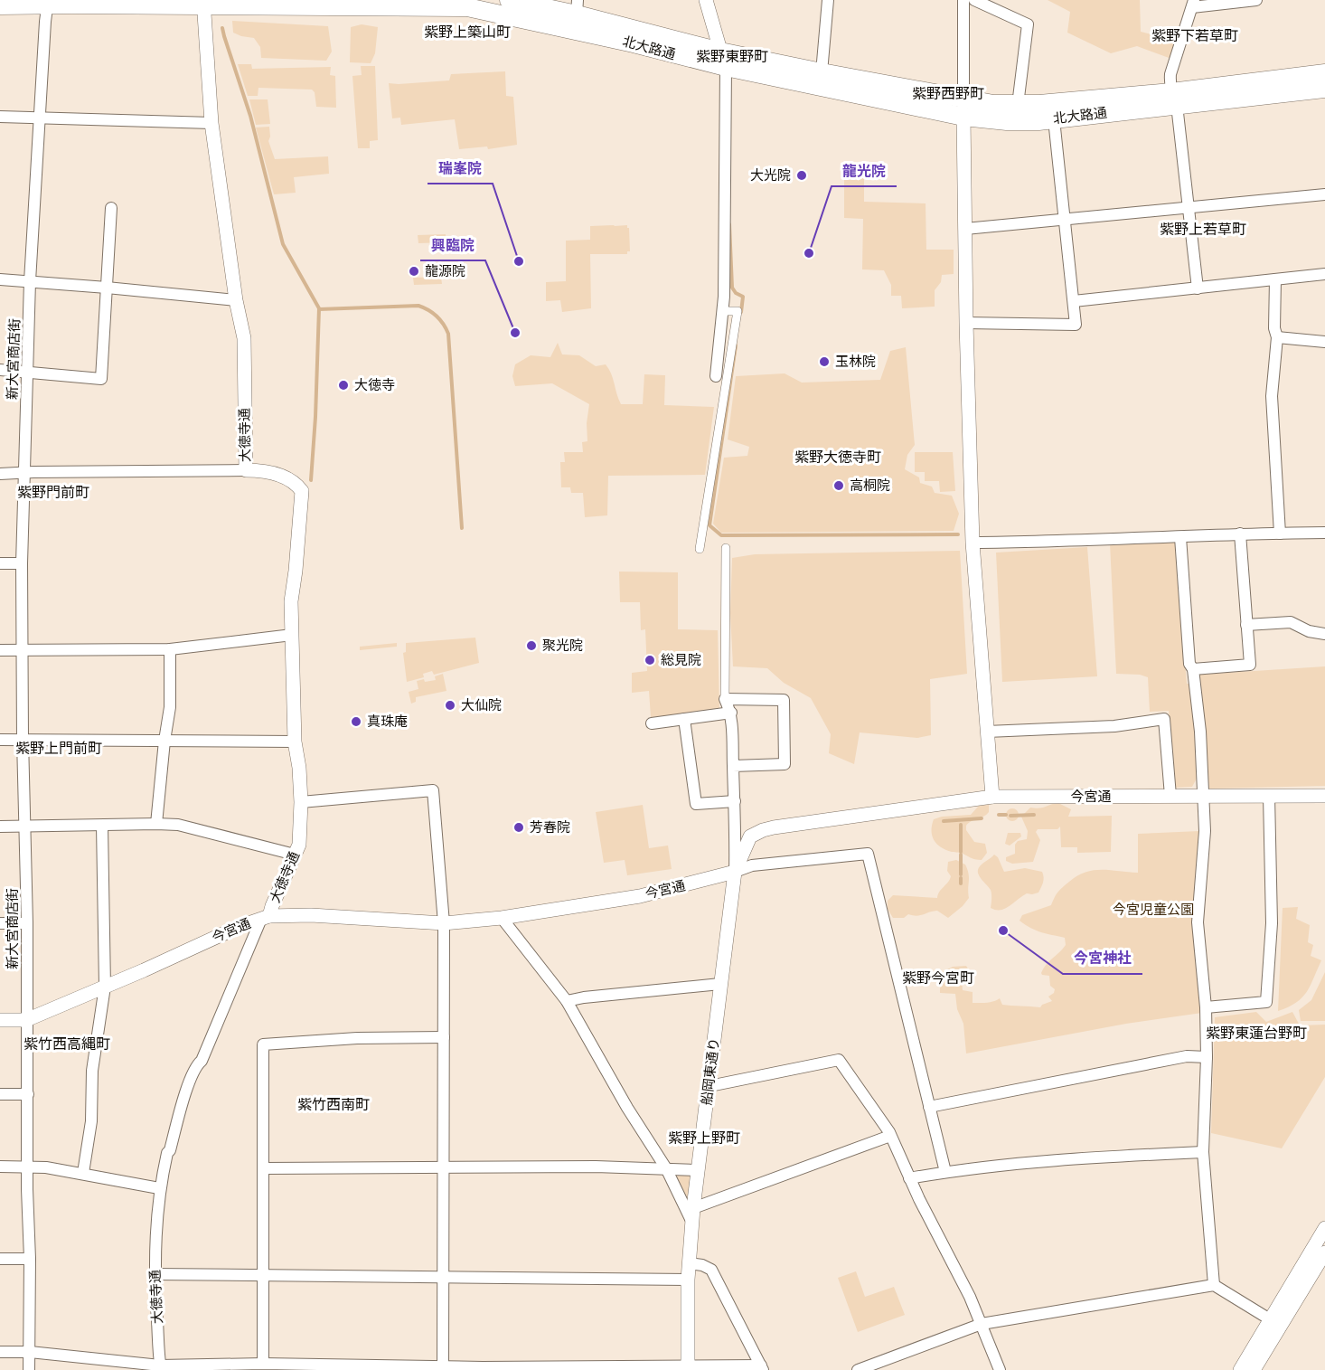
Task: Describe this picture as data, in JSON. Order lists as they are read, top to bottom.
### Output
{
  "streets": {
    "main road": ["北大路通"],
    "street": [
      "新大宮商店街",
      "大徳寺通",
      "今宮通",
      "船岡東通り"
    ]
  },
  "crossings": [
    ["北大路通", "新大宮商店街"],
    ["北大路通", "大徳寺通"],
    ["新大宮商店街", "今宮通"],
    ["大徳寺通", "今宮通"],
    ["今宮通", "船岡東通り"]
  ],
  "districts": [
    "紫野上築山町",
    "紫野下若草町",
    "紫野東野町",
    "紫野西野町",
    "紫野上若草町",
    "紫野大徳寺町",
    "紫野門前町",
    "紫野上門前町",
    "紫野今宮町",
    "紫野東蓮台野町",
    "紫竹西高縄町",
    "紫竹西南町",
    "紫野上野町"
  ],
  "parks": ["今宮児童公園"],
  "places": [
    "大光院",
    "龍光院",
    "瑞峯院",
    "龍源院",
    "興臨院",
    "玉林院",
    "大徳寺",
    "高桐院",
    "聚光院",
    "総見院",
    "大仙院",
    "真珠庵",
    "芳春院",
    "今宮神社"
  ]
}
